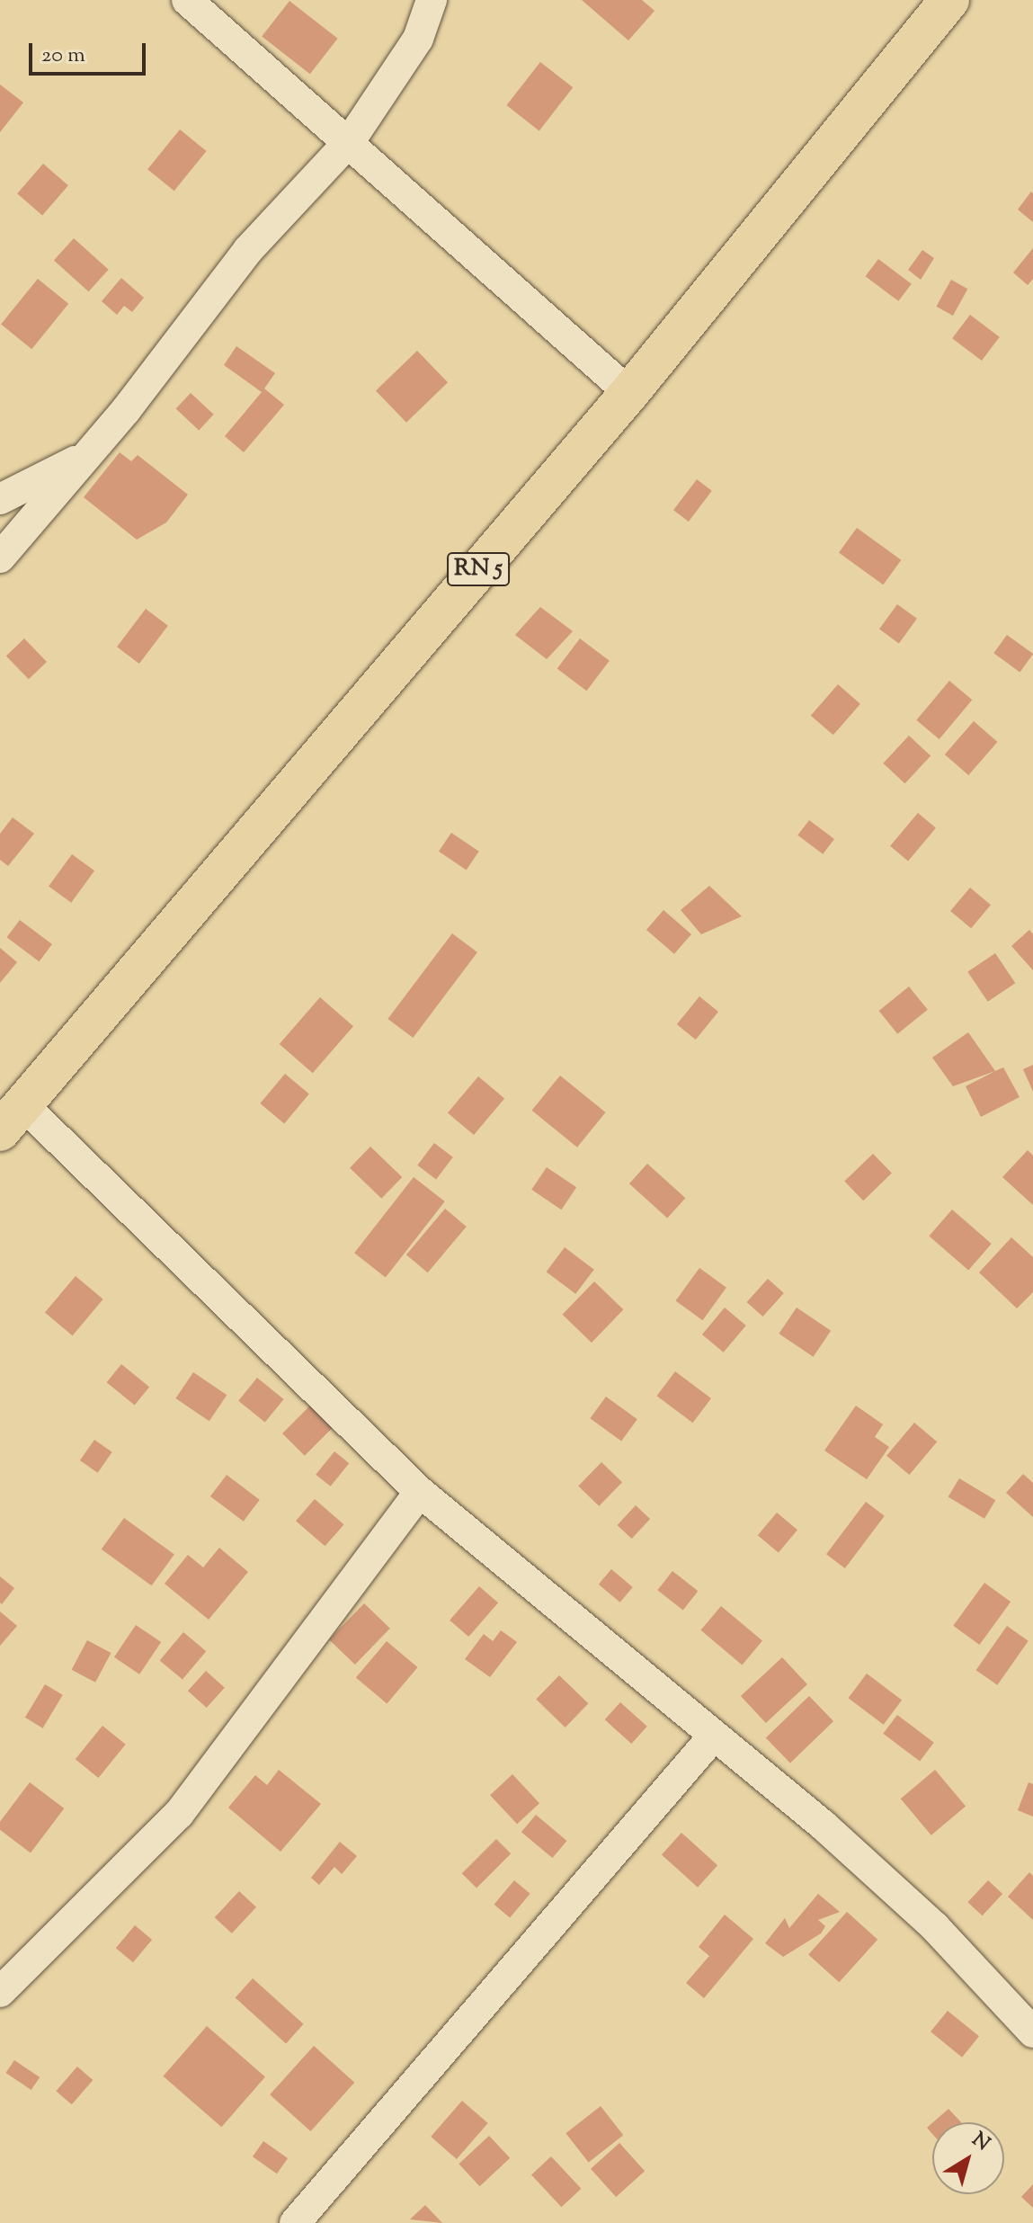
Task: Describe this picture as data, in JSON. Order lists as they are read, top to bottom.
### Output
{
  "streets": {
    "main road": ["RN 5"]
  },
  "scale_bar": "20 m",
  "north": "top right"
}
